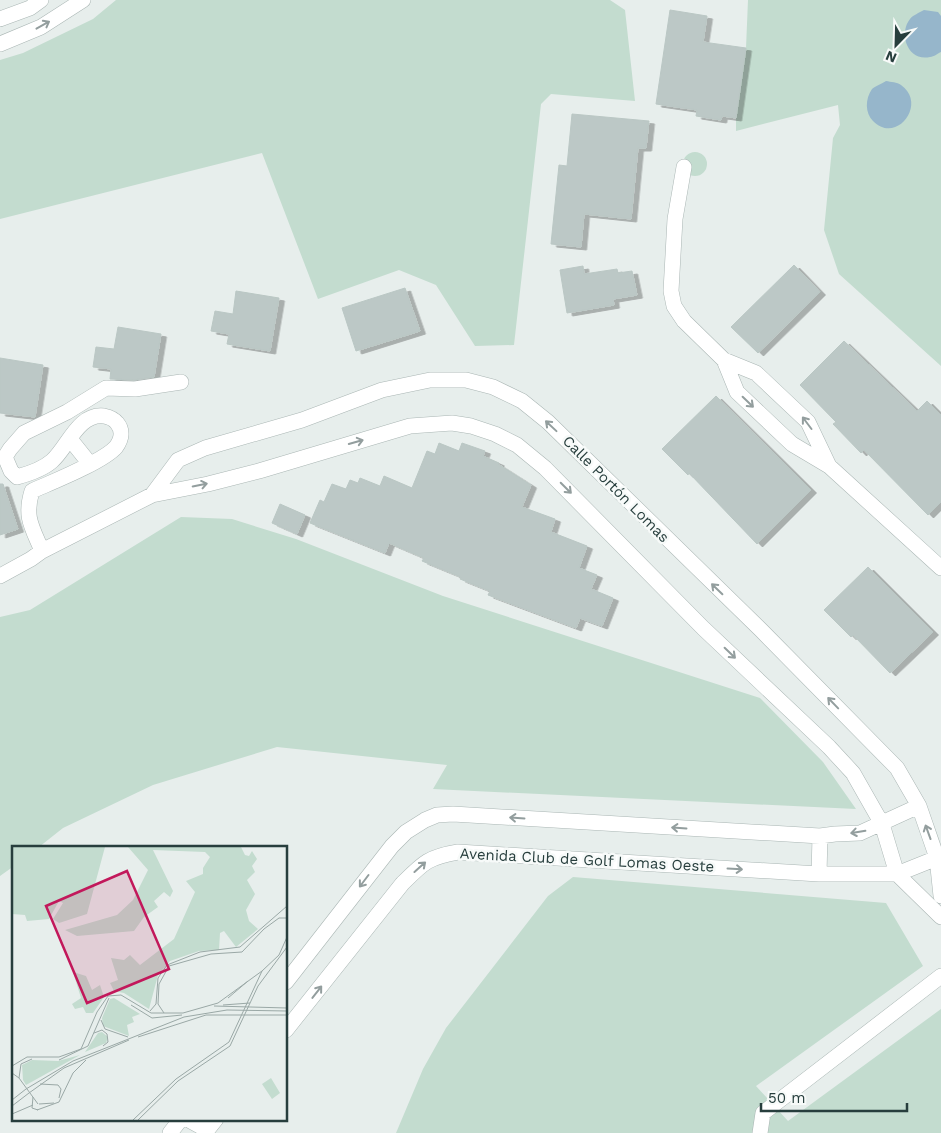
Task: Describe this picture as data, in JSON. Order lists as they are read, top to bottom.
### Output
{
  "streets": {
    "street": ["Calle Portón Lomas", "Avenida Club de Golf Lomas Oeste"]
  },
  "crossings": [
    ["Calle Portón Lomas", "Avenida Club de Golf Lomas Oeste"]
  ],
  "scale_bar": "50 m",
  "north": "bottom left"
}
